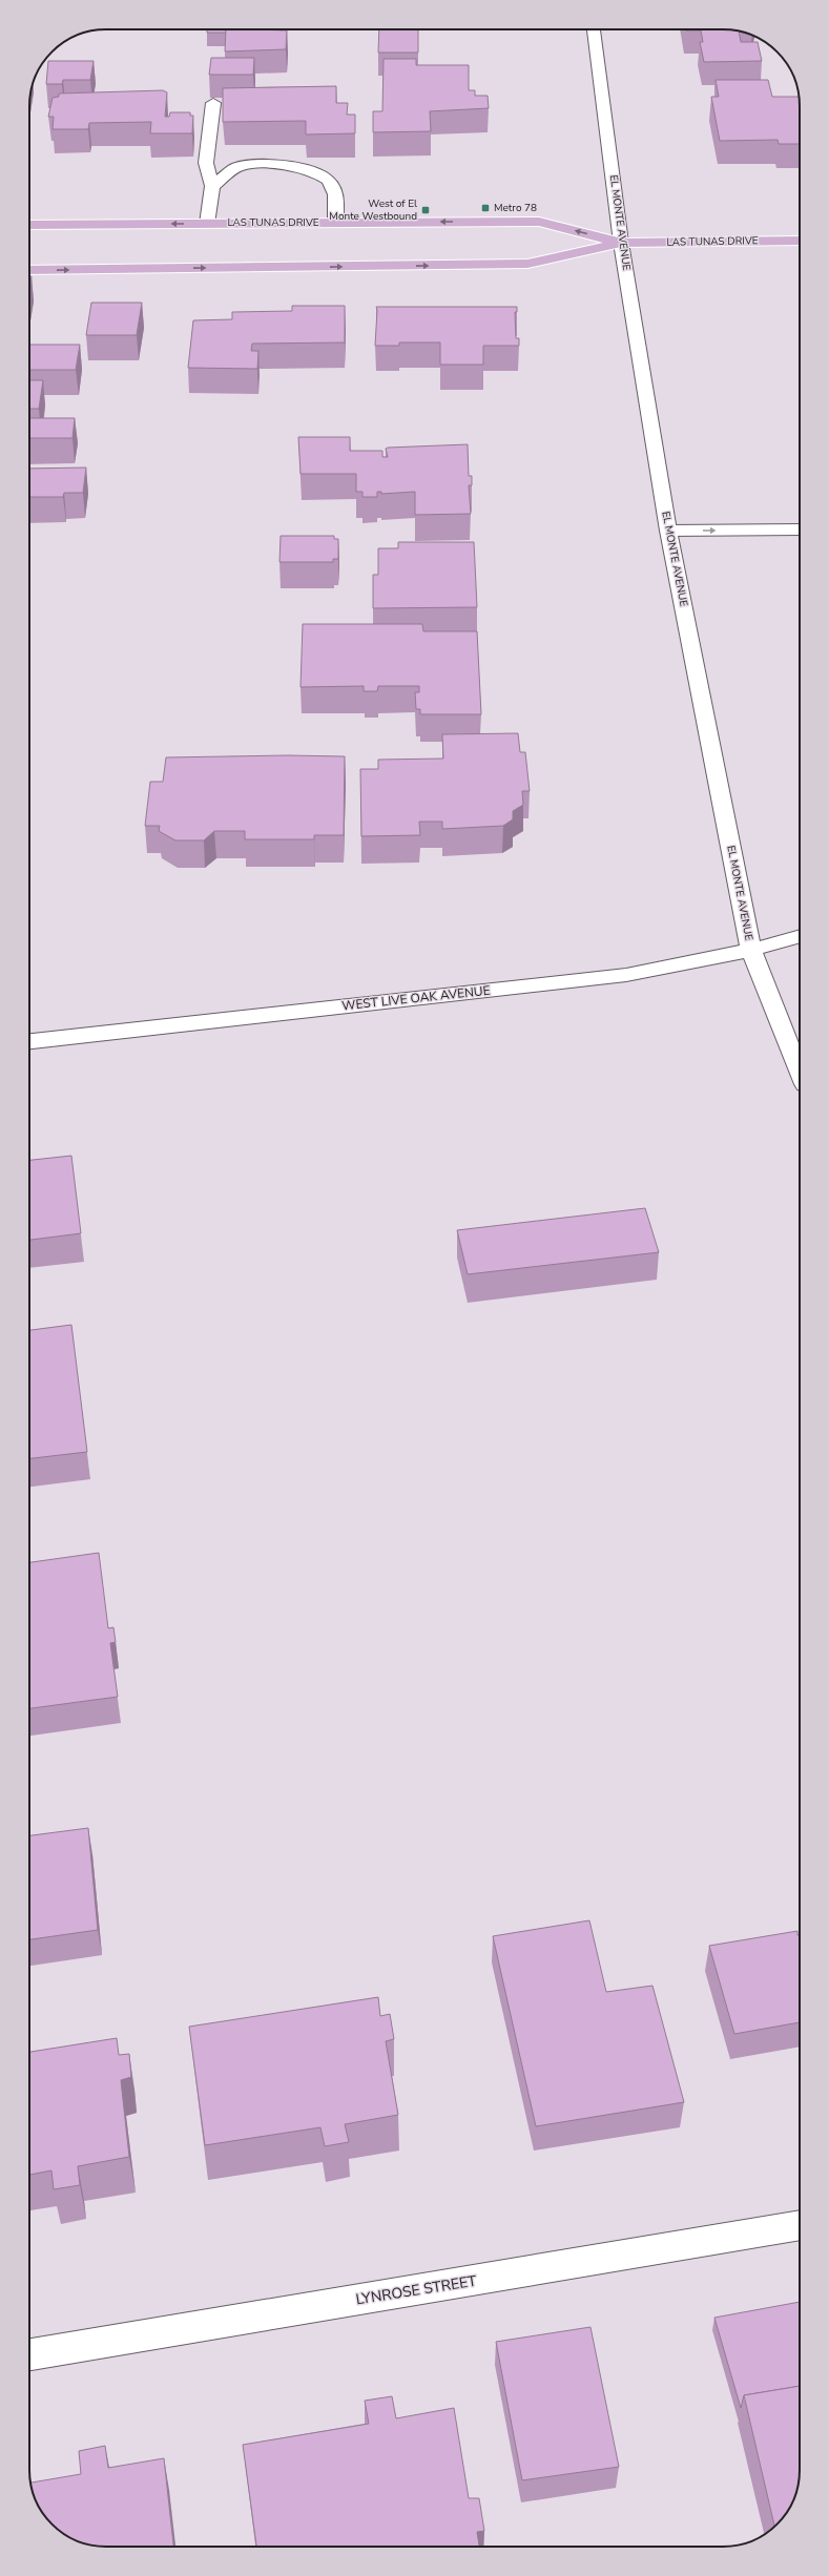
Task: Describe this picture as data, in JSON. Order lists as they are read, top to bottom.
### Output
{
  "streets": {
    "main road": ["LAS TUNAS DRIVE"],
    "street": ["EL MONTE AVENUE", "WEST LIVE OAK AVENUE", "LYNROSE STREET"]
  },
  "crossings": [
    ["LAS TUNAS DRIVE", "EL MONTE AVENUE"],
    ["EL MONTE AVENUE", "WEST LIVE OAK AVENUE"]
  ],
  "places": {
    "transit": ["Metro 78", "West of El Monte Westbound"]
  }
}
